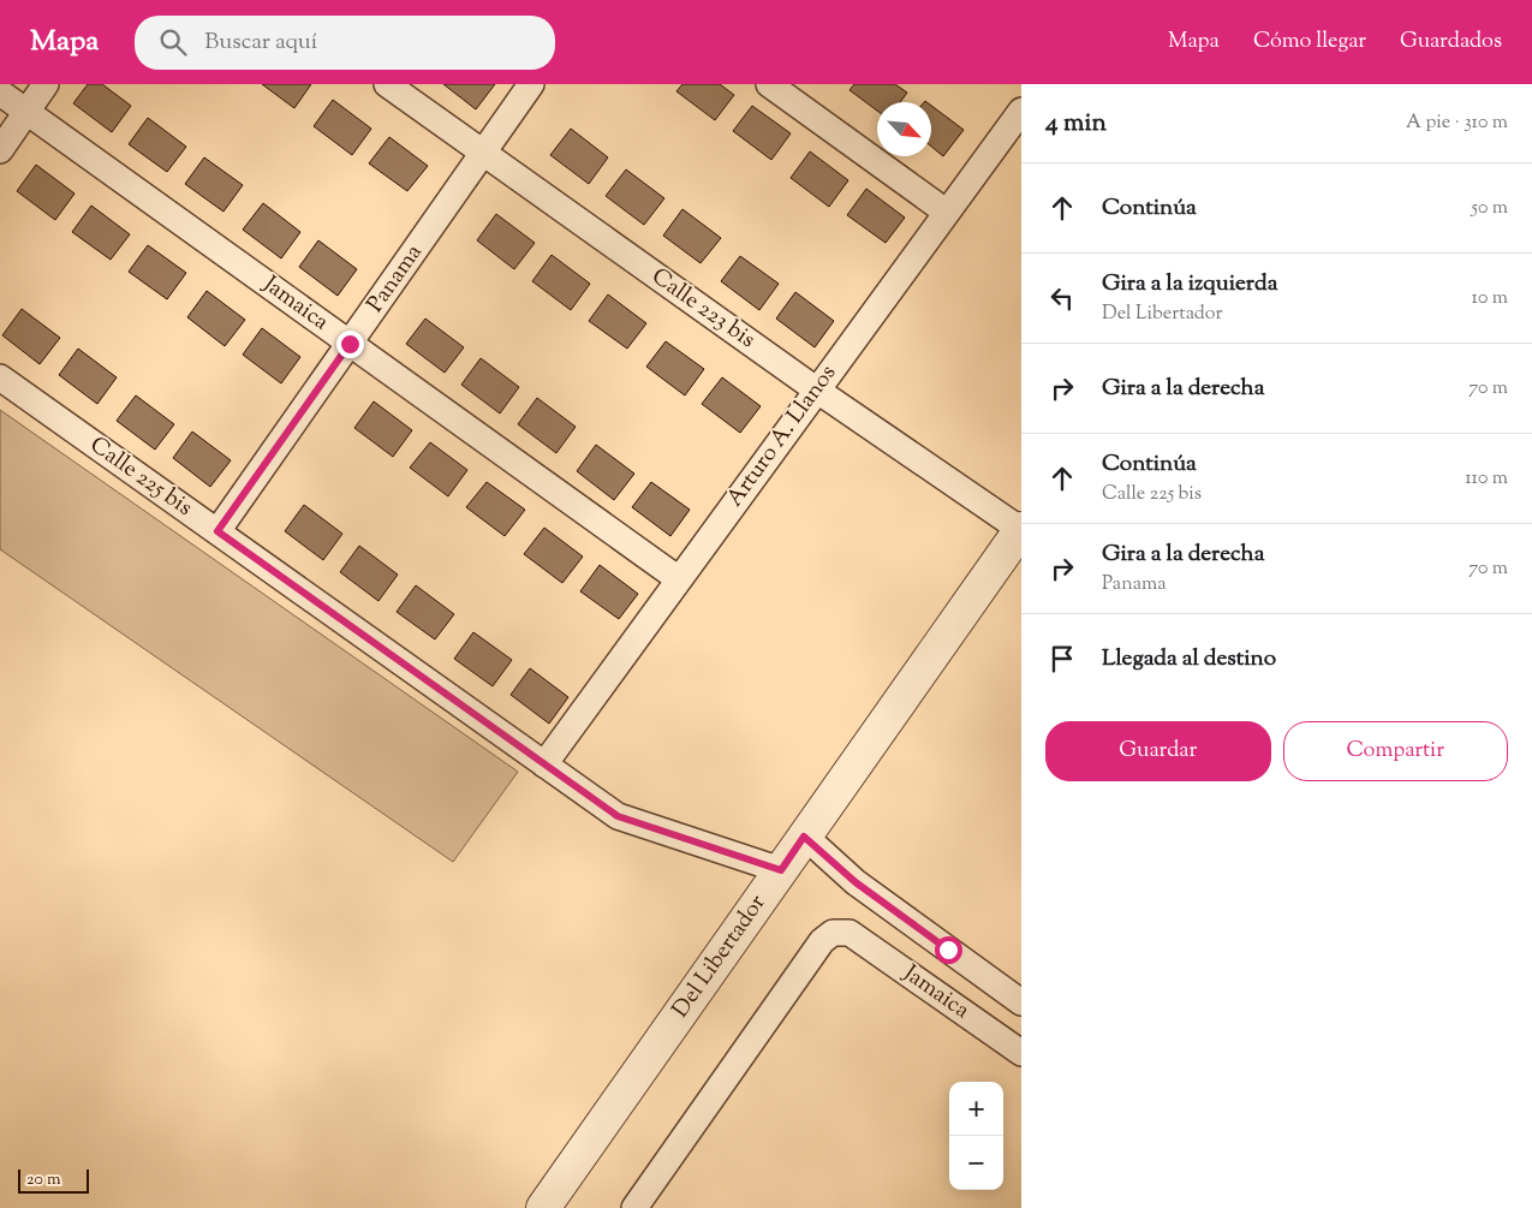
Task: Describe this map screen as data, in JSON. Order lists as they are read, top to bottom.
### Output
{
  "streets": {
    "street": [
      "Panama",
      "Jamaica",
      "Calle 223 bis",
      "Arturo A. Llanos",
      "Calle 225 bis",
      "Del Libertador"
    ]
  },
  "crossings": [
    ["Panama", "Jamaica"],
    ["Panama", "Calle 223 bis"],
    ["Panama", "Calle 225 bis"],
    ["Jamaica", "Arturo A. Llanos"],
    ["Calle 223 bis", "Arturo A. Llanos"],
    ["Calle 223 bis", "Del Libertador"],
    ["Arturo A. Llanos", "Calle 225 bis"],
    ["Calle 225 bis", "Del Libertador"]
  ],
  "scale_bar": "20 m",
  "north": "bottom right",
  "page": {
    "header": "Mapa",
    "search": "Buscar aquí",
    "nav": ["Mapa", "Cómo llegar", "Guardados"],
    "heading": ["4 min", "A pie · 310 m"],
    "list": [
      ["Continúa", "50 m"],
      ["Gira a la izquierda", "Del Libertador", "10 m"],
      ["Gira a la derecha", "70 m"],
      ["Continúa", "Calle 225 bis", "110 m"],
      ["Gira a la derecha", "Panama", "70 m"],
      "Llegada al destino"
    ],
    "buttons": ["Guardar", "Compartir"],
    "map_buttons": ["+", "−"],
    "scale": "20 m"
  }
}
